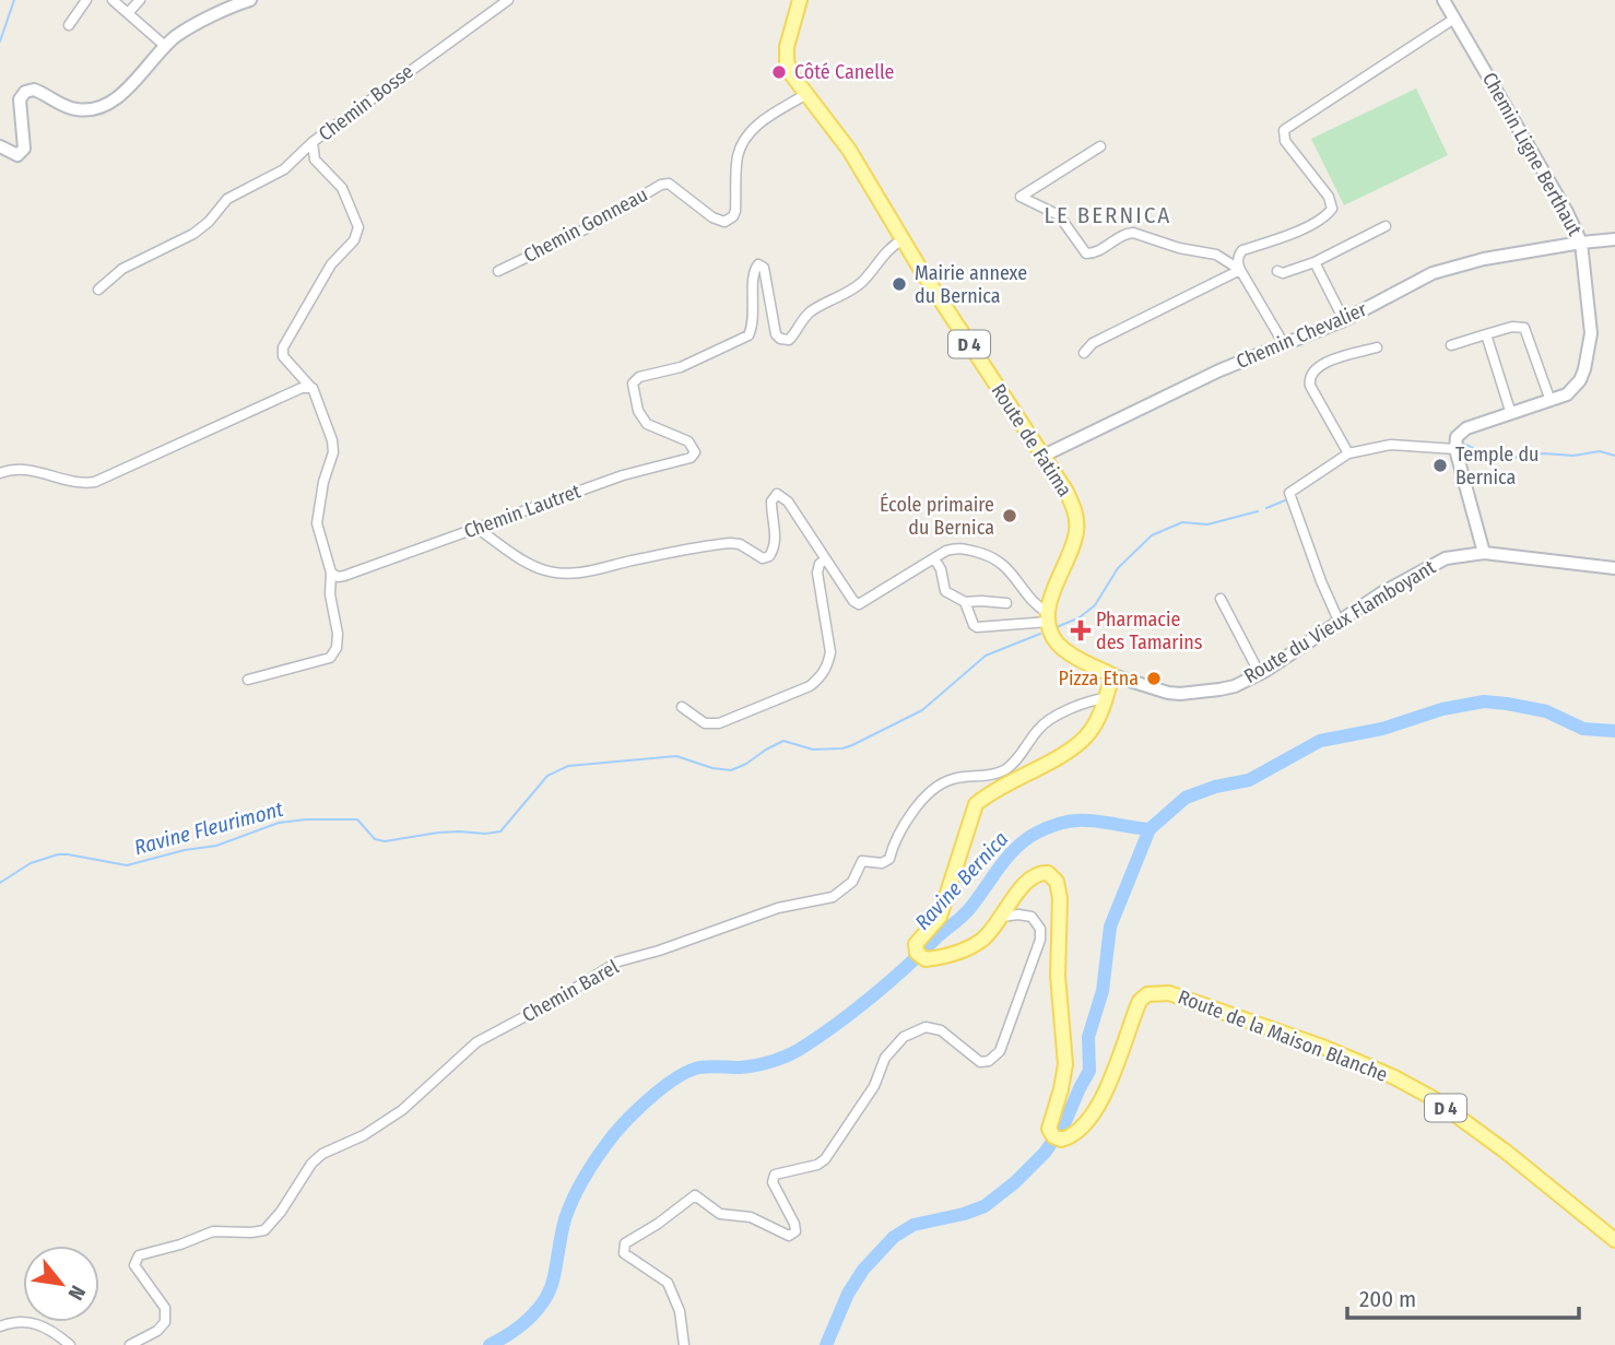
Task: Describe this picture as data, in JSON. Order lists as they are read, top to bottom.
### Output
{
  "streets": {
    "main road": ["D 4", "Route de Fatima", "Route de la Maison Blanche"],
    "street": [
      "Chemin Bosse",
      "Chemin Ligne Berthaut",
      "Chemin Gonneau",
      "Chemin Chevalier",
      "Chemin Lautret",
      "Route du Vieux Flamboyant",
      "Chemin Barel"
    ]
  },
  "crossings": [
    ["Chemin Ligne Berthaut", "Chemin Chevalier"],
    ["Chemin Gonneau", "Route de Fatima"],
    ["Chemin Chevalier", "Route de Fatima"],
    ["Route de Fatima", "Chemin Lautret"],
    ["Route du Vieux Flamboyant", "Route de la Maison Blanche"],
    ["Chemin Barel", "Route de la Maison Blanche"]
  ],
  "districts": ["LE BERNICA"],
  "water": ["Ravine Fleurimont", "Ravine Bernica"],
  "places": {
    "other": [
      "Côté Canelle",
      "Mairie annexe du Bernica",
      "Temple du Bernica",
      "École primaire du Bernica",
      "Pizza Etna"
    ],
    "health": ["Pharmacie des Tamarins"]
  },
  "scale_bar": "200 m",
  "north": "bottom right"
}
